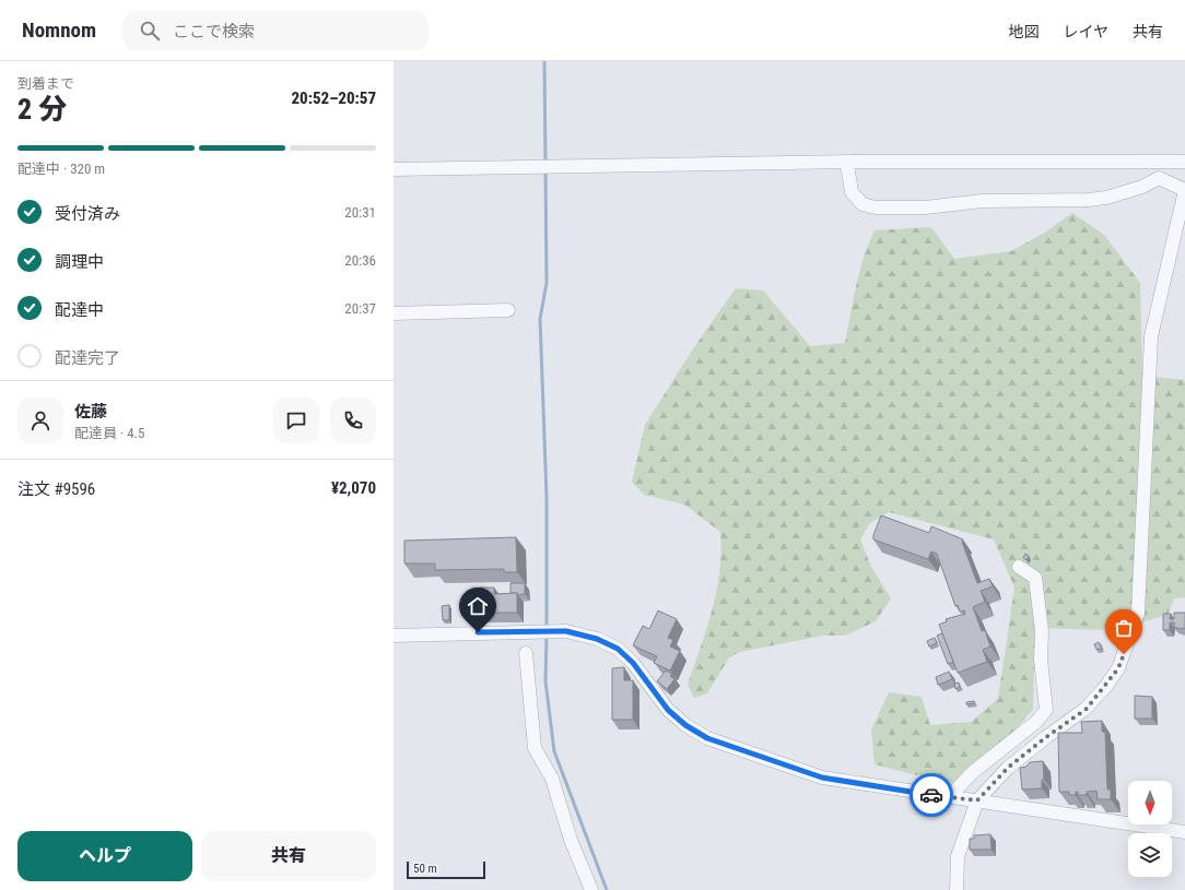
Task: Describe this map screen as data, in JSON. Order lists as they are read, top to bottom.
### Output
{
  "scale_bar": "50 m",
  "north": "bottom",
  "page": {
    "header": "Nomnom",
    "search": "ここで検索",
    "nav": ["地図", "レイヤ", "共有"],
    "heading": ["2 分", "到着まで", "20:52–20:57"],
    "panel": [
      "佐藤",
      "配達員 · 4.5",
      "注文 #9596",
      "¥2,070"
    ],
    "bar": "配達中 · 320 m",
    "list": [
      ["受付済み", "20:31"],
      ["調理中", "20:36"],
      ["配達中", "20:37"],
      "配達完了"
    ],
    "buttons": ["ヘルプ", "共有"],
    "scale": "50 m"
  }
}
